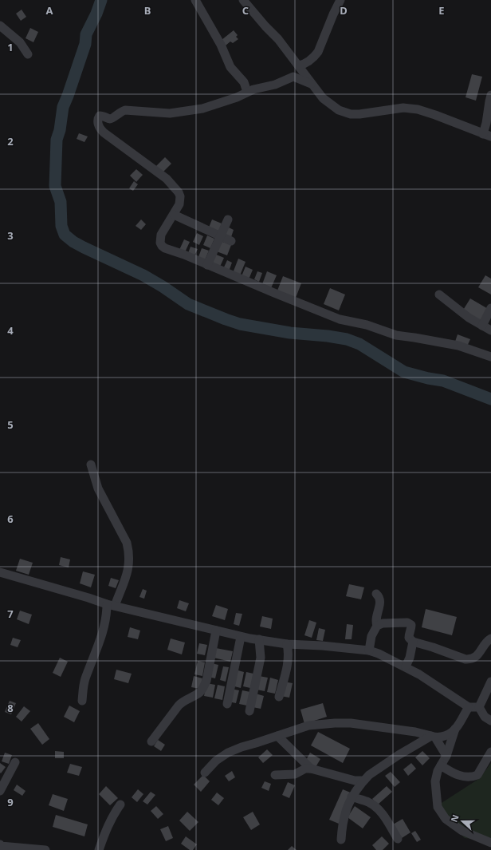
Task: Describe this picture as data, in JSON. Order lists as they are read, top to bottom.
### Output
{
  "north": "left",
  "grid": {
    "columns": [
      "A",
      "B",
      "C",
      "D",
      "E"
    ],
    "rows": [
      "1",
      "2",
      "3",
      "4",
      "5",
      "6",
      "7",
      "8",
      "9"
    ]
  }
}
